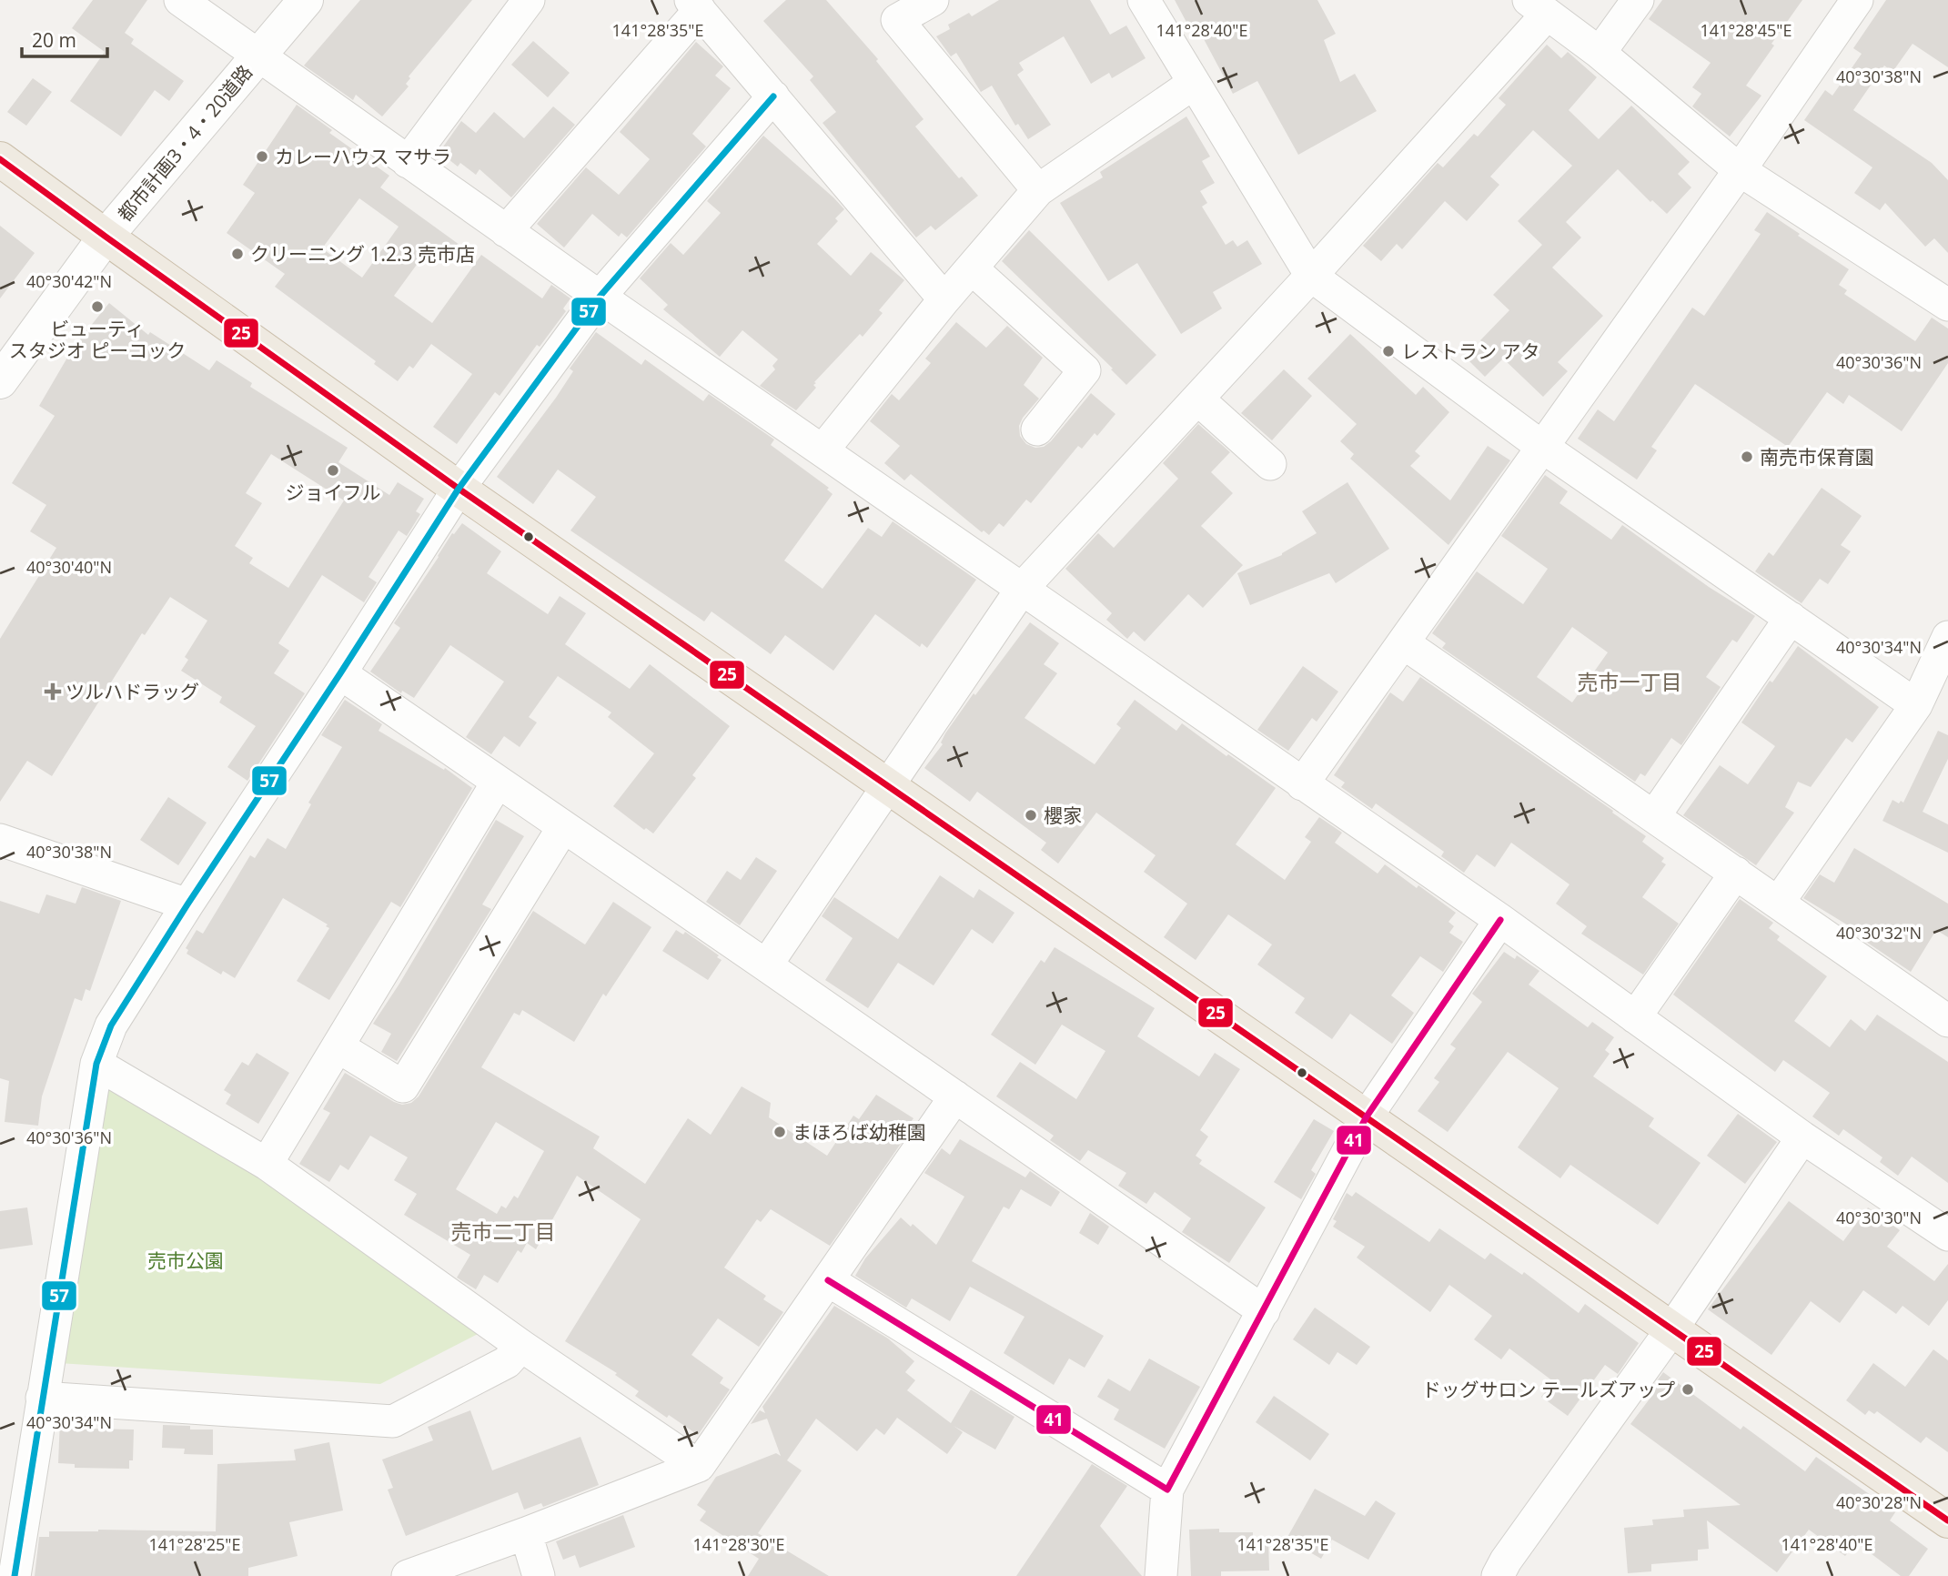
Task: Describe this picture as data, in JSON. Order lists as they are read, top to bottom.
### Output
{
  "streets": {
    "street": ["都市計画3・4・20道路"]
  },
  "districts": ["売市一丁目", "売市二丁目"],
  "parks": ["売市公園"],
  "places": {
    "other": [
      "カレーハウス マサラ",
      "クリーニング 1.2.3 売市店",
      "ビューティ スタジオ ピーコック",
      "レストラン アタ",
      "南売市保育園",
      "ジョイフル",
      "櫻家",
      "まほろば幼稚園",
      "ドッグサロン テールズアップ"
    ],
    "health": ["ツルハドラッグ"]
  },
  "lines": ["transit line 57", "transit line 25", "transit line 41"],
  "scale_bar": "20 m",
  "coordinates": [
    "141°28'45\"E",
    "141°28'35\"E",
    "141°28'40\"E",
    "40°30'38\"N",
    "40°30'42\"N",
    "40°30'36\"N",
    "40°30'40\"N",
    "40°30'34\"N",
    "40°30'32\"N",
    "40°30'30\"N",
    "40°30'28\"N",
    "141°28'25\"E",
    "141°28'30\"E"
  ]
}
